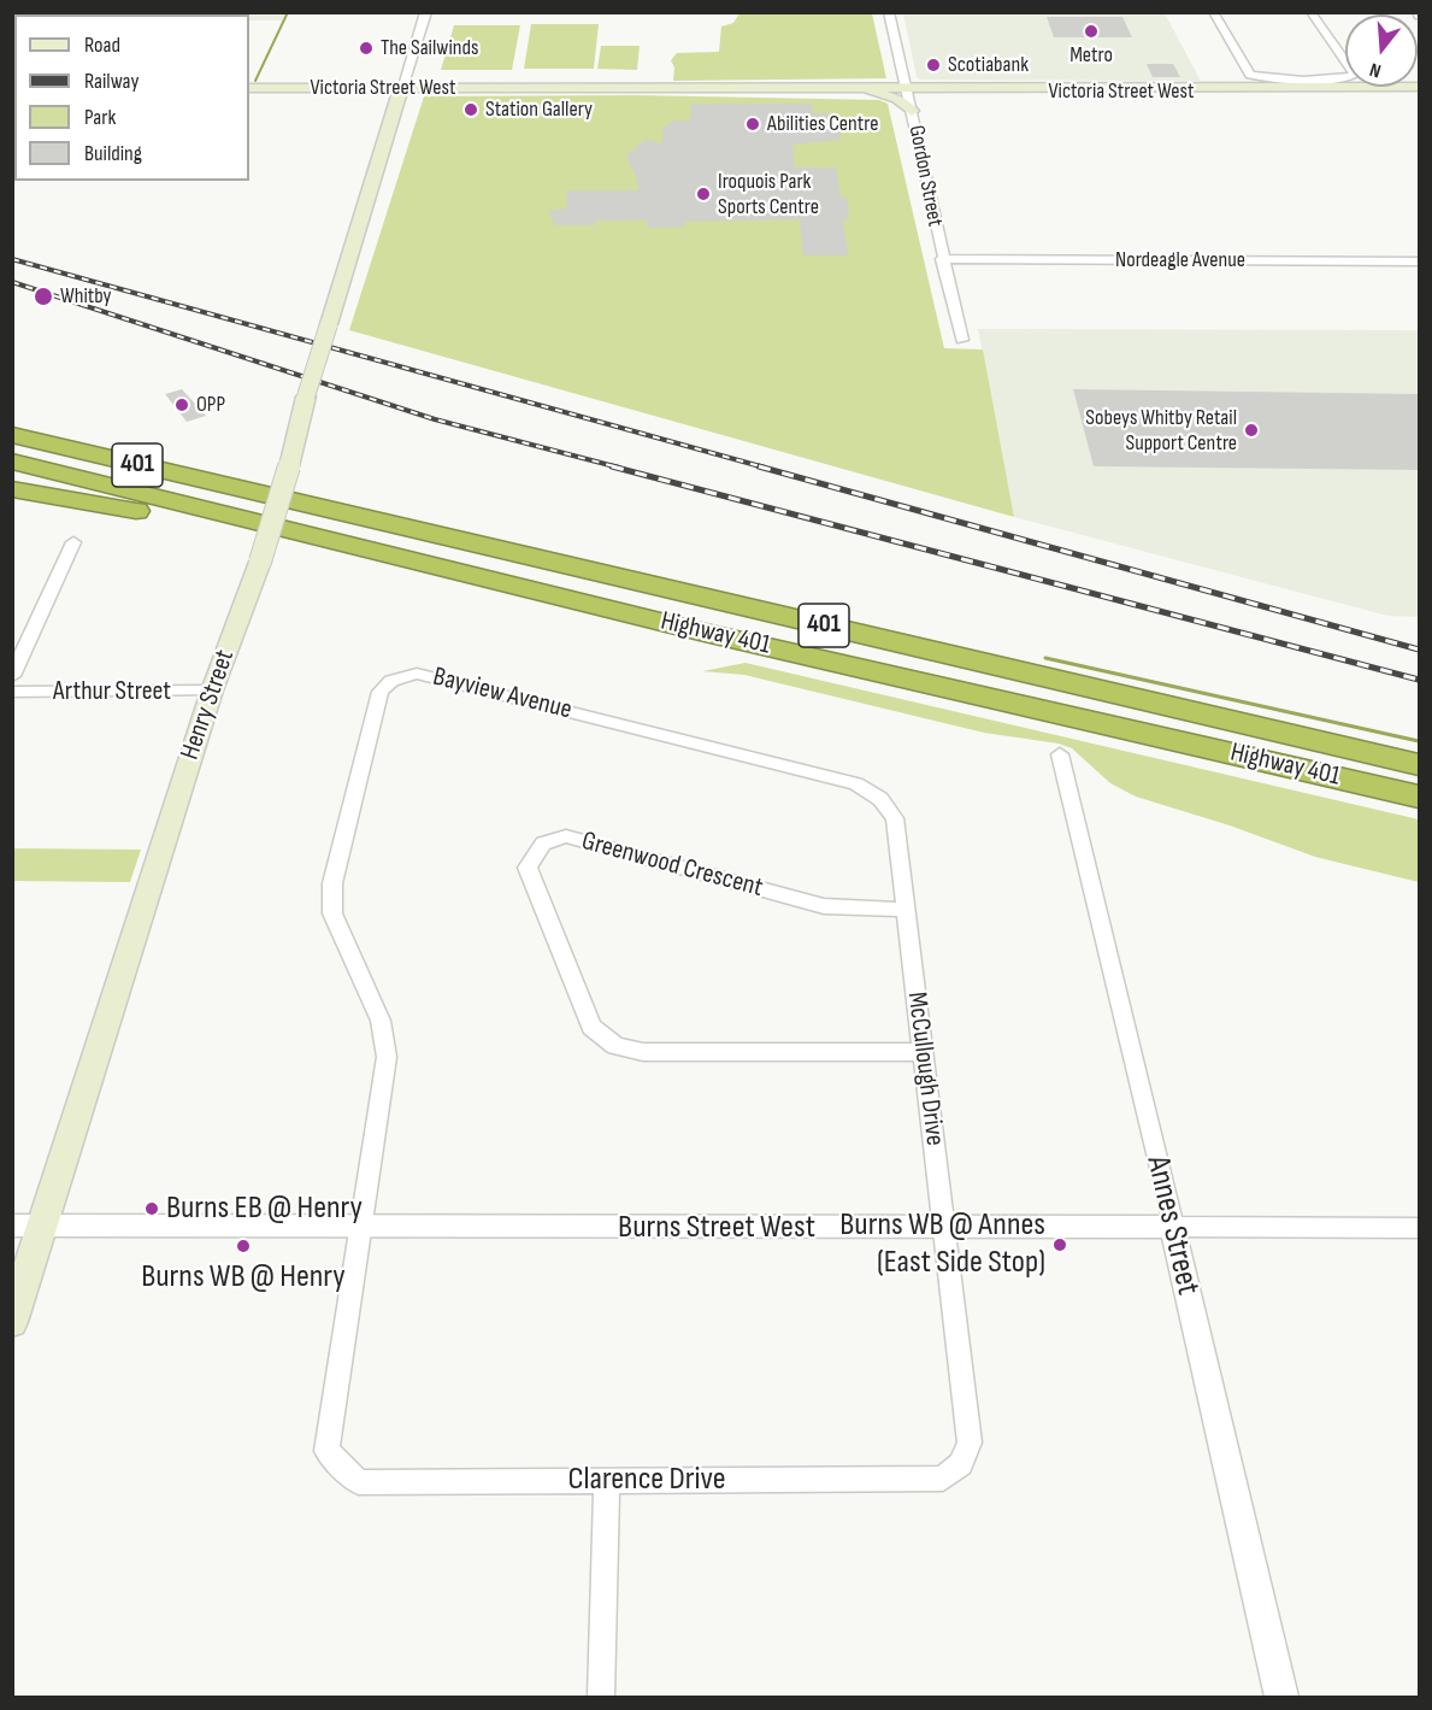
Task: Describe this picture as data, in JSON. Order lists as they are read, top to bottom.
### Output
{
  "streets": {
    "highway": ["401", "Highway 401"],
    "main road": ["Victoria Street West", "Henry Street"],
    "street": [
      "Gordon Street",
      "Nordeagle Avenue",
      "Arthur Street",
      "Bayview Avenue",
      "Greenwood Crescent",
      "McCullough Drive",
      "Annes Street",
      "Burns Street West",
      "Clarence Drive"
    ]
  },
  "crossings": [
    ["Victoria Street West", "Gordon Street"],
    ["Victoria Street West", "Henry Street"],
    ["Gordon Street", "Nordeagle Avenue"],
    ["Arthur Street", "Henry Street"],
    ["Bayview Avenue", "Greenwood Crescent"],
    ["Bayview Avenue", "McCullough Drive"],
    ["Bayview Avenue", "Burns Street West"],
    ["Bayview Avenue", "Clarence Drive"],
    ["Henry Street", "Burns Street West"],
    ["Greenwood Crescent", "McCullough Drive"],
    ["McCullough Drive", "Burns Street West"],
    ["McCullough Drive", "Clarence Drive"],
    ["Annes Street", "Burns Street West"],
    ["Burns Street West", "Clarence Drive"]
  ],
  "places": [
    "Metro",
    "The Sailwinds",
    "Scotiabank",
    "Station Gallery",
    "Abilities Centre",
    "Iroquois Park Sports Centre",
    "Whitby",
    "OPP",
    "Sobeys Whitby Retail Support Centre",
    "Burns EB @ Henry",
    "Burns WB @ Annes (East Side Stop)",
    "Burns WB @ Henry"
  ],
  "legend": [
    "Road",
    "Railway",
    "Park",
    "Building"
  ],
  "north": "bottom"
}
